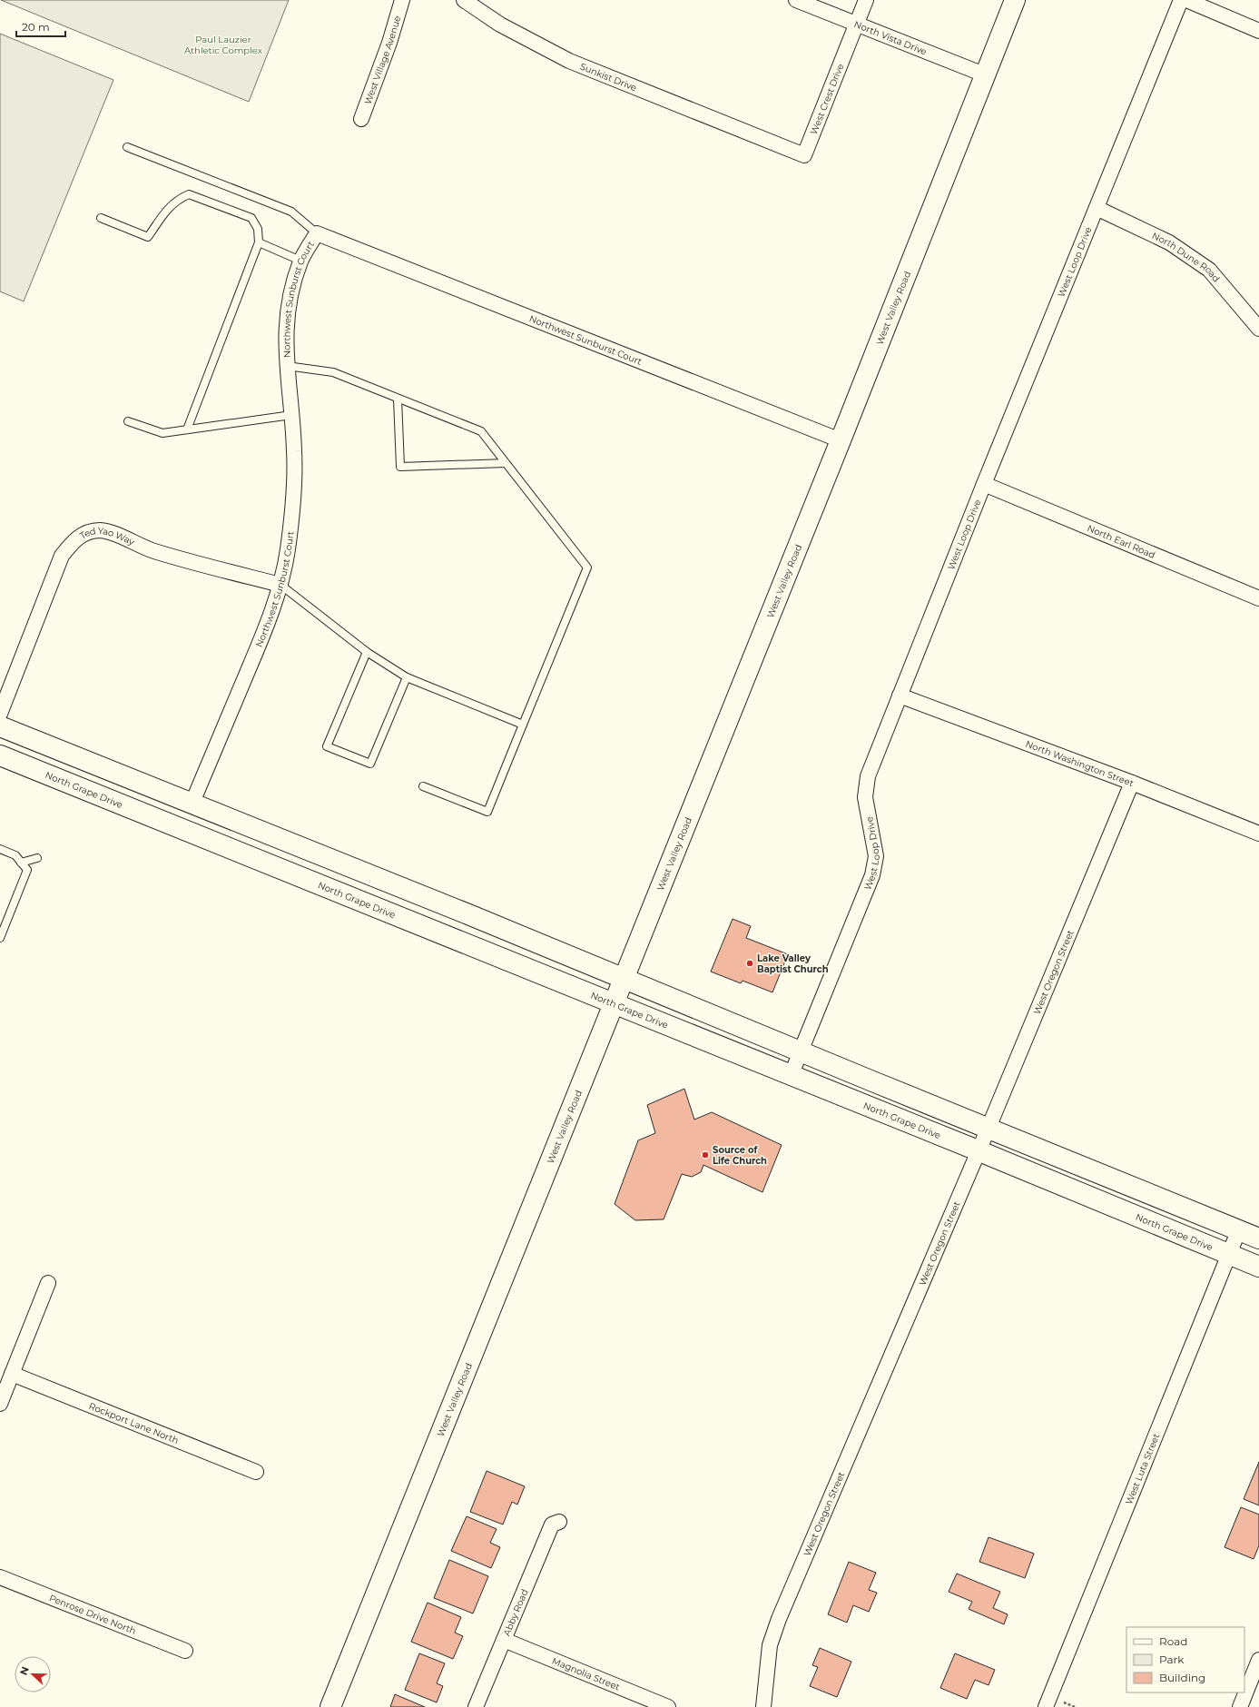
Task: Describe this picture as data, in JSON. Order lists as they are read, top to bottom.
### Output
{
  "streets": {
    "main road": ["West Valley Road", "North Grape Drive"],
    "street": [
      "North Vista Drive",
      "West Village Avenue",
      "Sunkist Drive",
      "West Crest Drive",
      "North Dune Road",
      "West Loop Drive",
      "Northwest Sunburst Court",
      "North Earl Road",
      "Ted Yao Way",
      "North Washington Street",
      "West Oregon Street",
      "Rockport Lane North",
      "West Luta Street",
      "Abby Road",
      "Penrose Drive North",
      "Magnolia Street"
    ]
  },
  "crossings": [
    ["North Vista Drive", "West Crest Drive"],
    ["North Vista Drive", "West Valley Road"],
    ["Sunkist Drive", "West Crest Drive"],
    ["North Dune Road", "West Loop Drive"],
    ["West Loop Drive", "North Earl Road"],
    ["West Loop Drive", "North Washington Street"],
    ["West Loop Drive", "North Grape Drive"],
    ["Northwest Sunburst Court", "West Valley Road"],
    ["Northwest Sunburst Court", "Ted Yao Way"],
    ["West Valley Road", "North Grape Drive"],
    ["North Washington Street", "West Oregon Street"],
    ["North Grape Drive", "West Oregon Street"],
    ["North Grape Drive", "West Luta Street"],
    ["Abby Road", "Magnolia Street"]
  ],
  "parks": ["Paul Lauzier Athletic Complex"],
  "places": ["Lake Valley Baptist Church", "Source of Life Church"],
  "legend": ["Road", "Park", "Building"],
  "scale_bar": "20 m",
  "north": "left"
}
